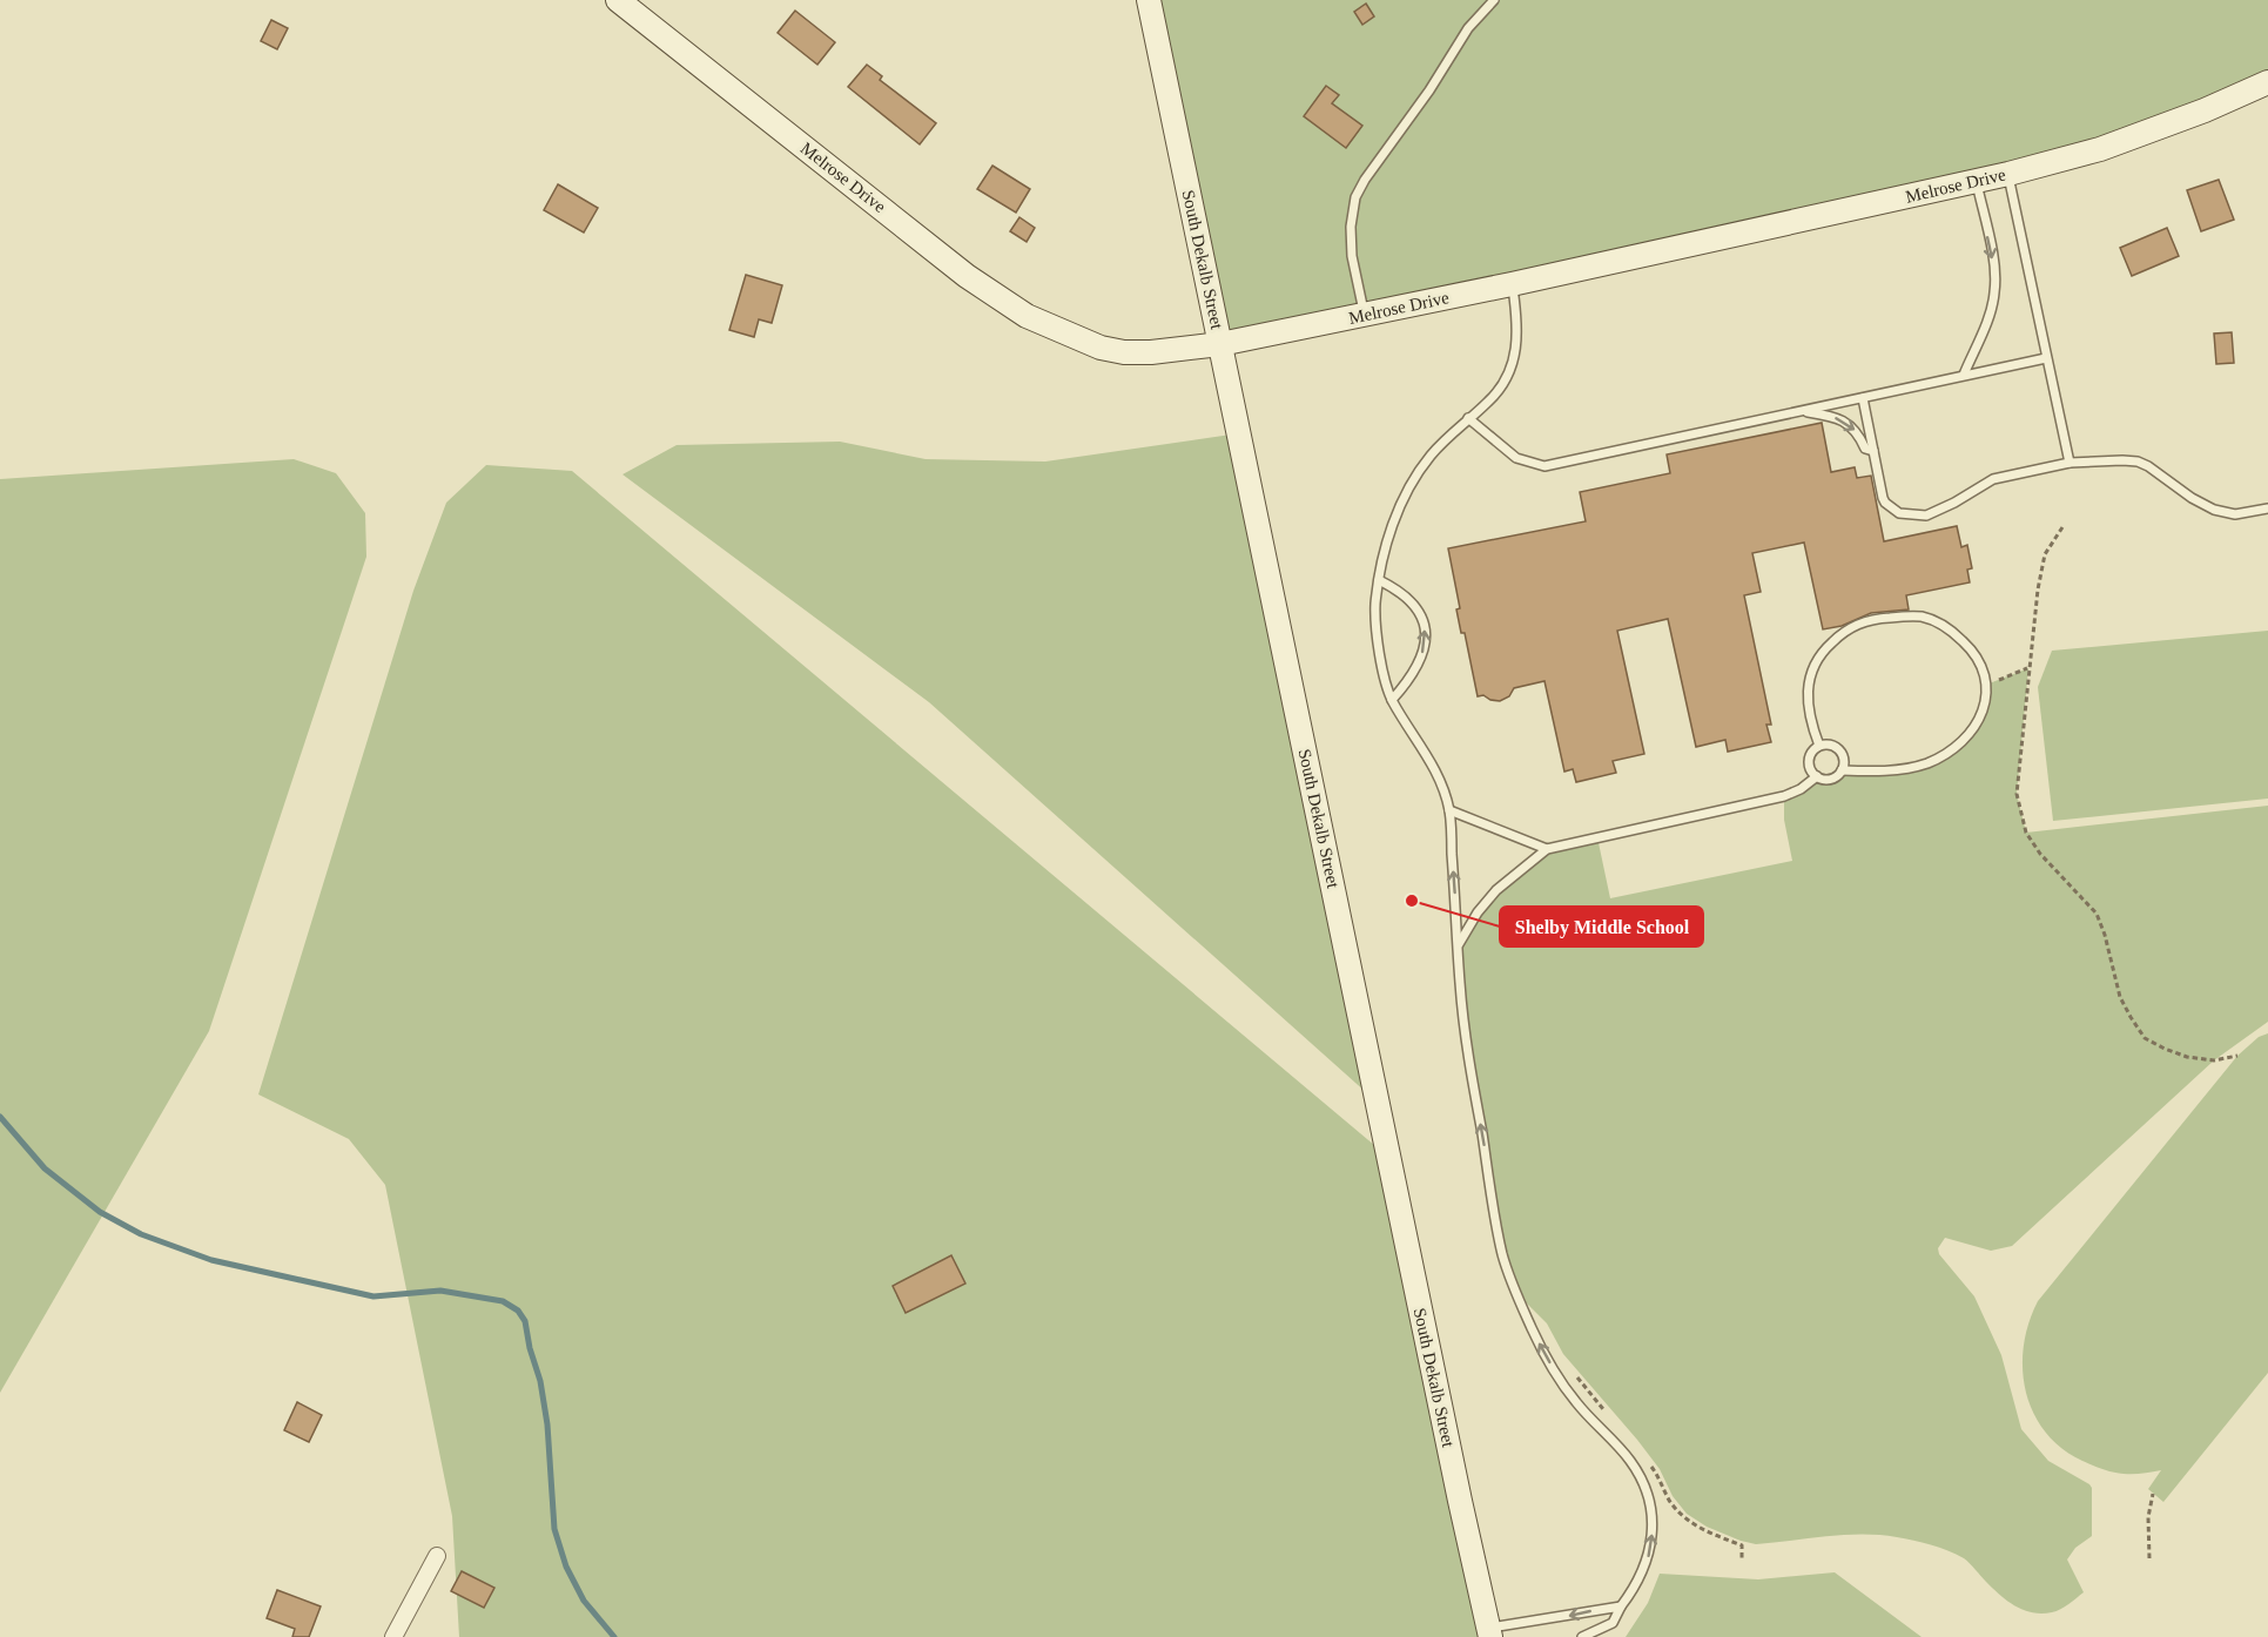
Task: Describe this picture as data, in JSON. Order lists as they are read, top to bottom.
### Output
{
  "streets": {
    "street": ["Melrose Drive", "South Dekalb Street"]
  },
  "crossings": [
    ["Melrose Drive", "South Dekalb Street"]
  ],
  "places": ["Shelby Middle School"]
}
